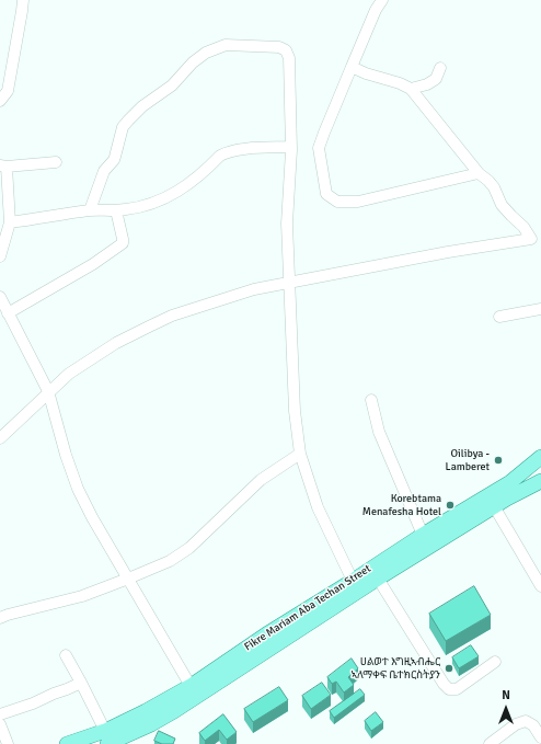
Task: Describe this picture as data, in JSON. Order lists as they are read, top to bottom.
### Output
{
  "streets": {
    "main road": ["Fikre Mariam Aba Techan Street"]
  },
  "places": ["Oilibya - Lamberet", "Korebtama Menafesha Hotel", "ሀልወተ እግዚኣብሔር ኣለማቀፍ ቤተክርስትያን"],
  "north": "top"
}
